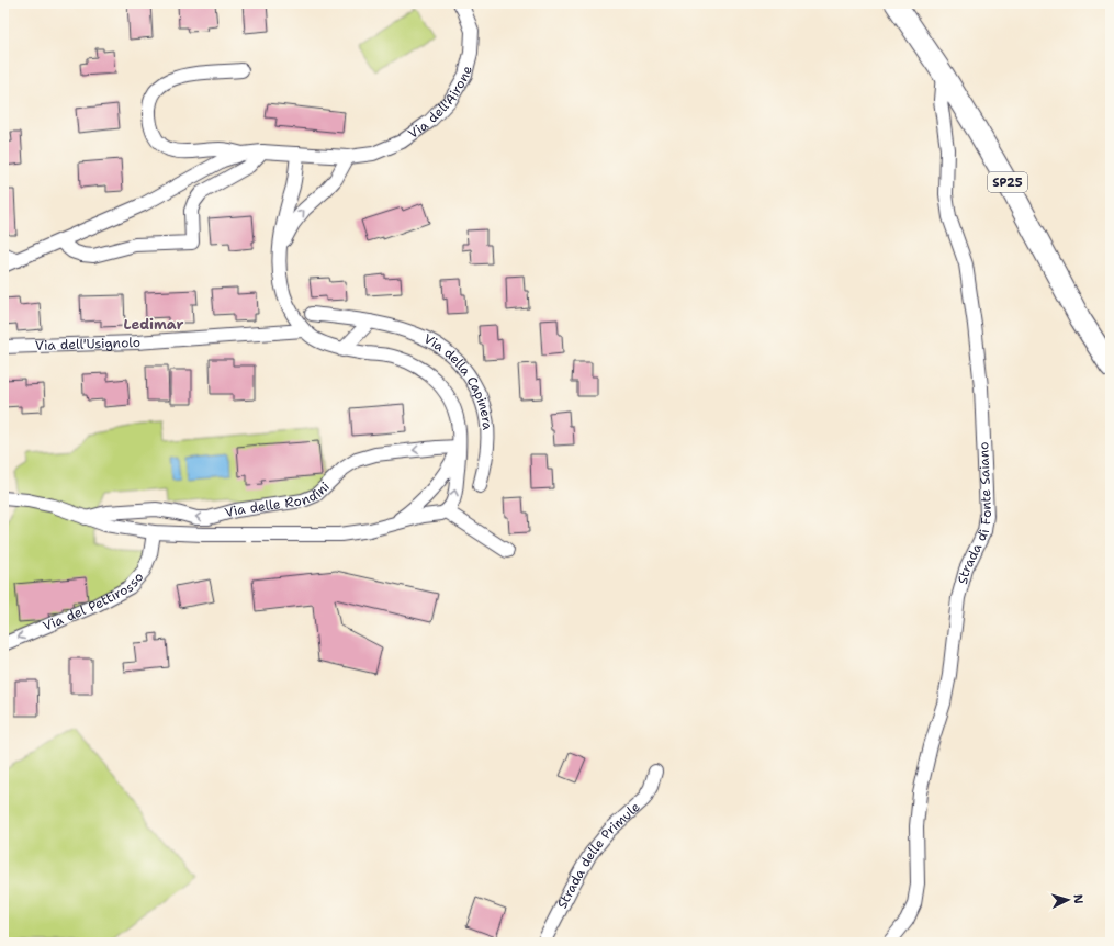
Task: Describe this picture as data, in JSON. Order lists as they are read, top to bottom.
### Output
{
  "streets": {
    "main road": ["SP25"],
    "street": [
      "Via dell'Airone",
      "Via dell'Usignolo",
      "Via della Capinera",
      "Via delle Rondini",
      "Strada di Fonte Saiano",
      "Via del Pettirosso",
      "Strada delle Primule"
    ]
  },
  "crossings": [
    ["SP25", "Strada di Fonte Saiano"],
    ["Via dell'Usignolo", "Via della Capinera"],
    ["Via della Capinera", "Via delle Rondini"],
    ["Via delle Rondini", "Via del Pettirosso"]
  ],
  "one_way": ["Via del Pettirosso"],
  "districts": ["Ledimar"],
  "north": "right"
}
